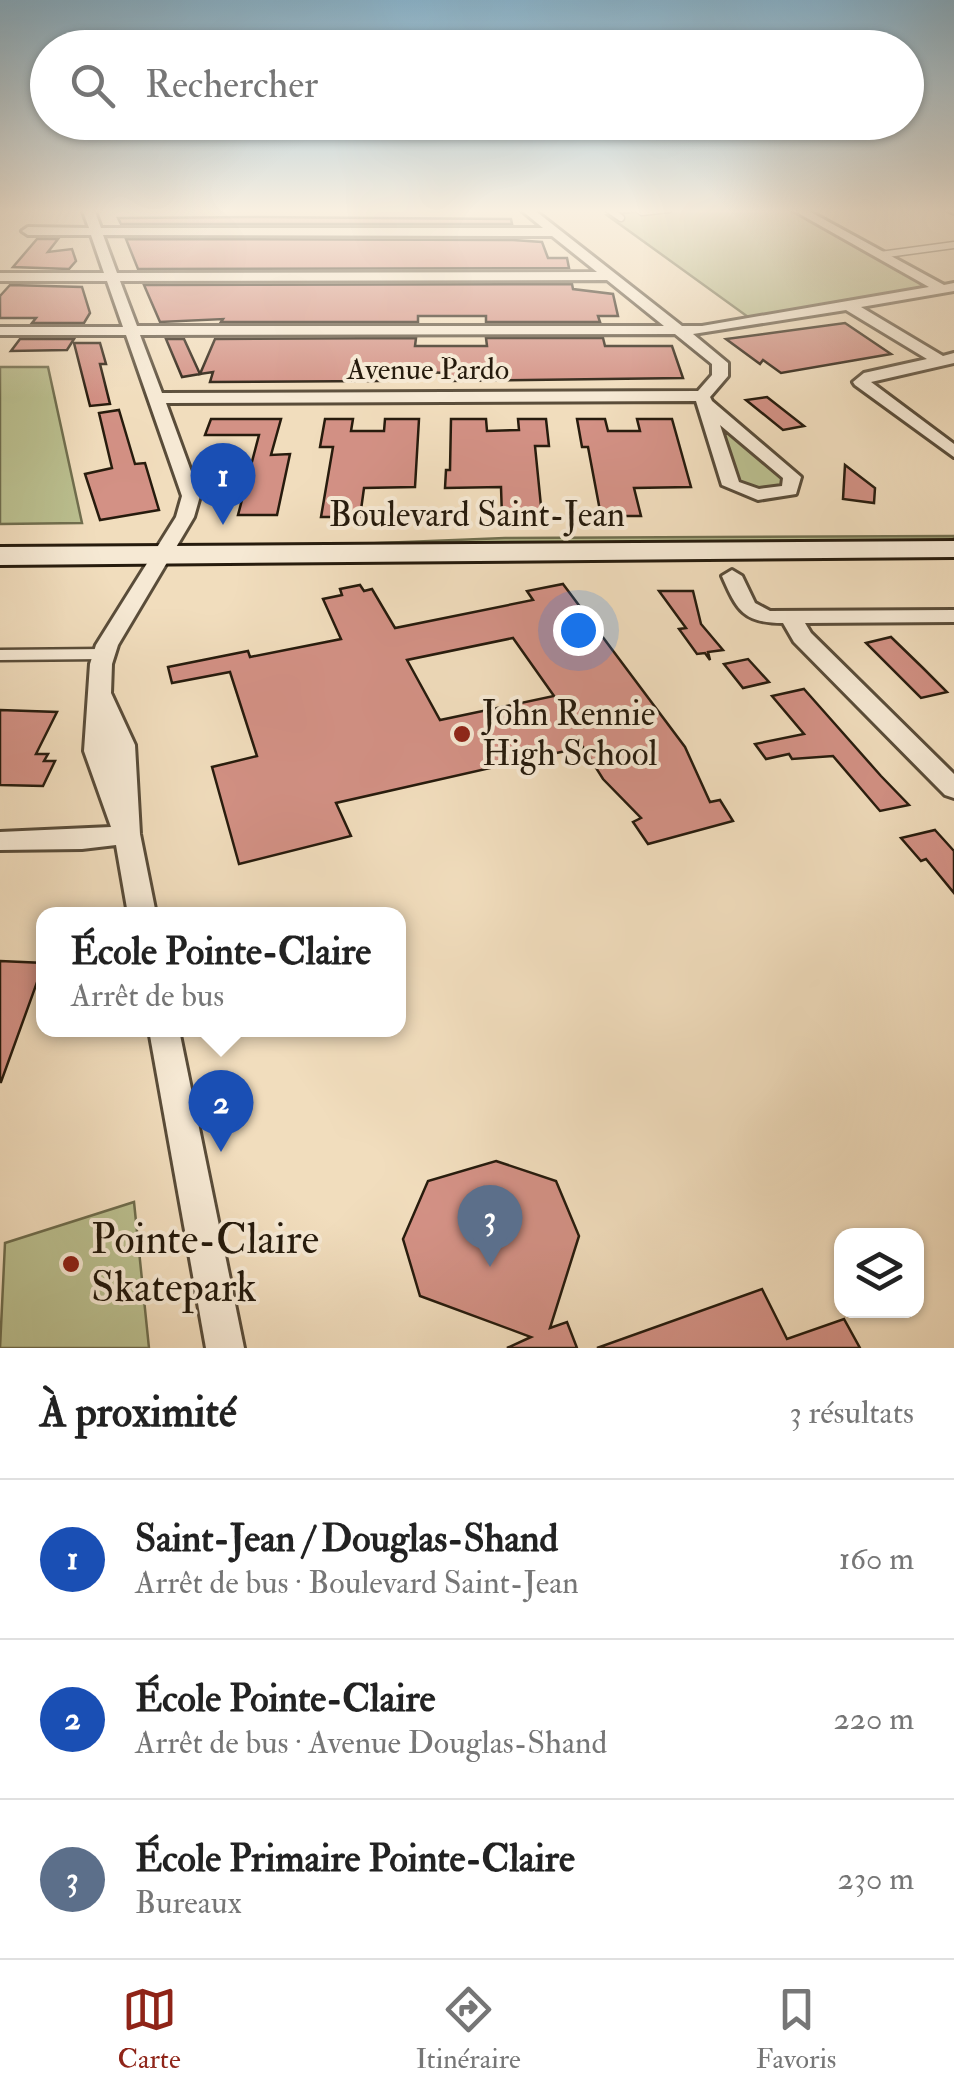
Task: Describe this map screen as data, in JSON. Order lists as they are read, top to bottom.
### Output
{
  "streets": {
    "main road": ["Boulevard Saint-Jean"],
    "street": ["Avenue Pardo"]
  },
  "places": ["John Rennie High School", "Pointe-Claire Skatepark"],
  "page": {
    "search": "Rechercher",
    "pins": ["1", "2", "3"],
    "popup": ["École Pointe-Claire", "Arrêt de bus"],
    "heading": ["À proximité", "3 résultats"],
    "list": [
      {
        "mark": "1",
        "name": "Saint-Jean / Douglas-Shand",
        "note": "Arrêt de bus · Boulevard Saint-Jean",
        "value": "160 m"
      },
      {
        "mark": "2",
        "name": "École Pointe-Claire",
        "note": "Arrêt de bus · Avenue Douglas-Shand",
        "value": "220 m"
      },
      {
        "mark": "3",
        "name": "École Primaire Pointe-Claire",
        "note": "Bureaux",
        "value": "230 m"
      }
    ],
    "nav": ["Carte", "Itinéraire", "Favoris"]
  }
}
